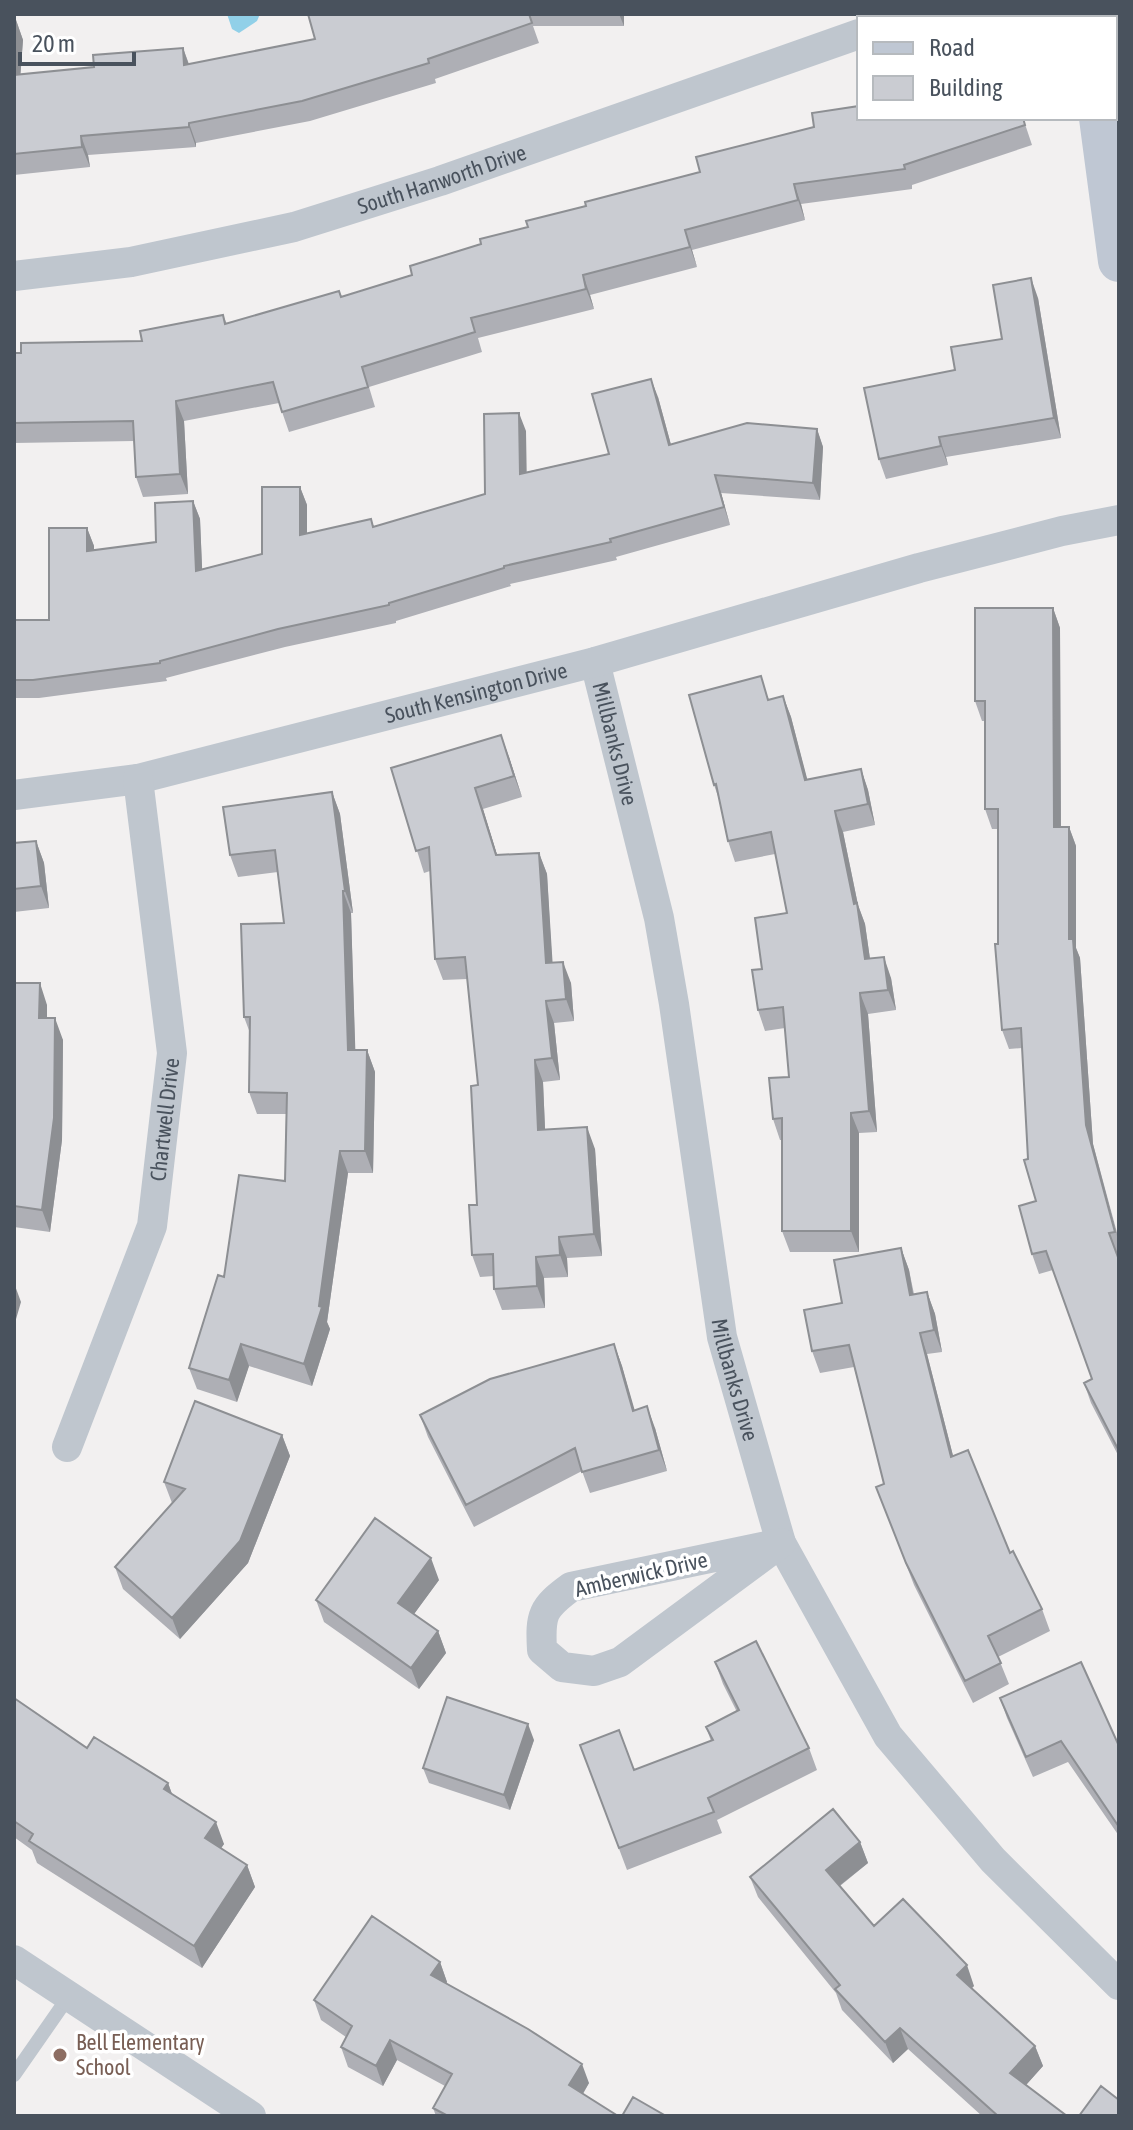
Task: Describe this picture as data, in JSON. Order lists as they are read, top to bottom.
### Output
{
  "streets": {
    "street": [
      "South Hanworth Drive",
      "South Kensington Drive",
      "Millbanks Drive",
      "Chartwell Drive",
      "Amberwick Drive"
    ]
  },
  "crossings": [
    ["South Kensington Drive", "Millbanks Drive"],
    ["South Kensington Drive", "Chartwell Drive"],
    ["Millbanks Drive", "Amberwick Drive"]
  ],
  "places": ["Bell Elementary School"],
  "legend": ["Road", "Building"],
  "scale_bar": "20 m"
}
